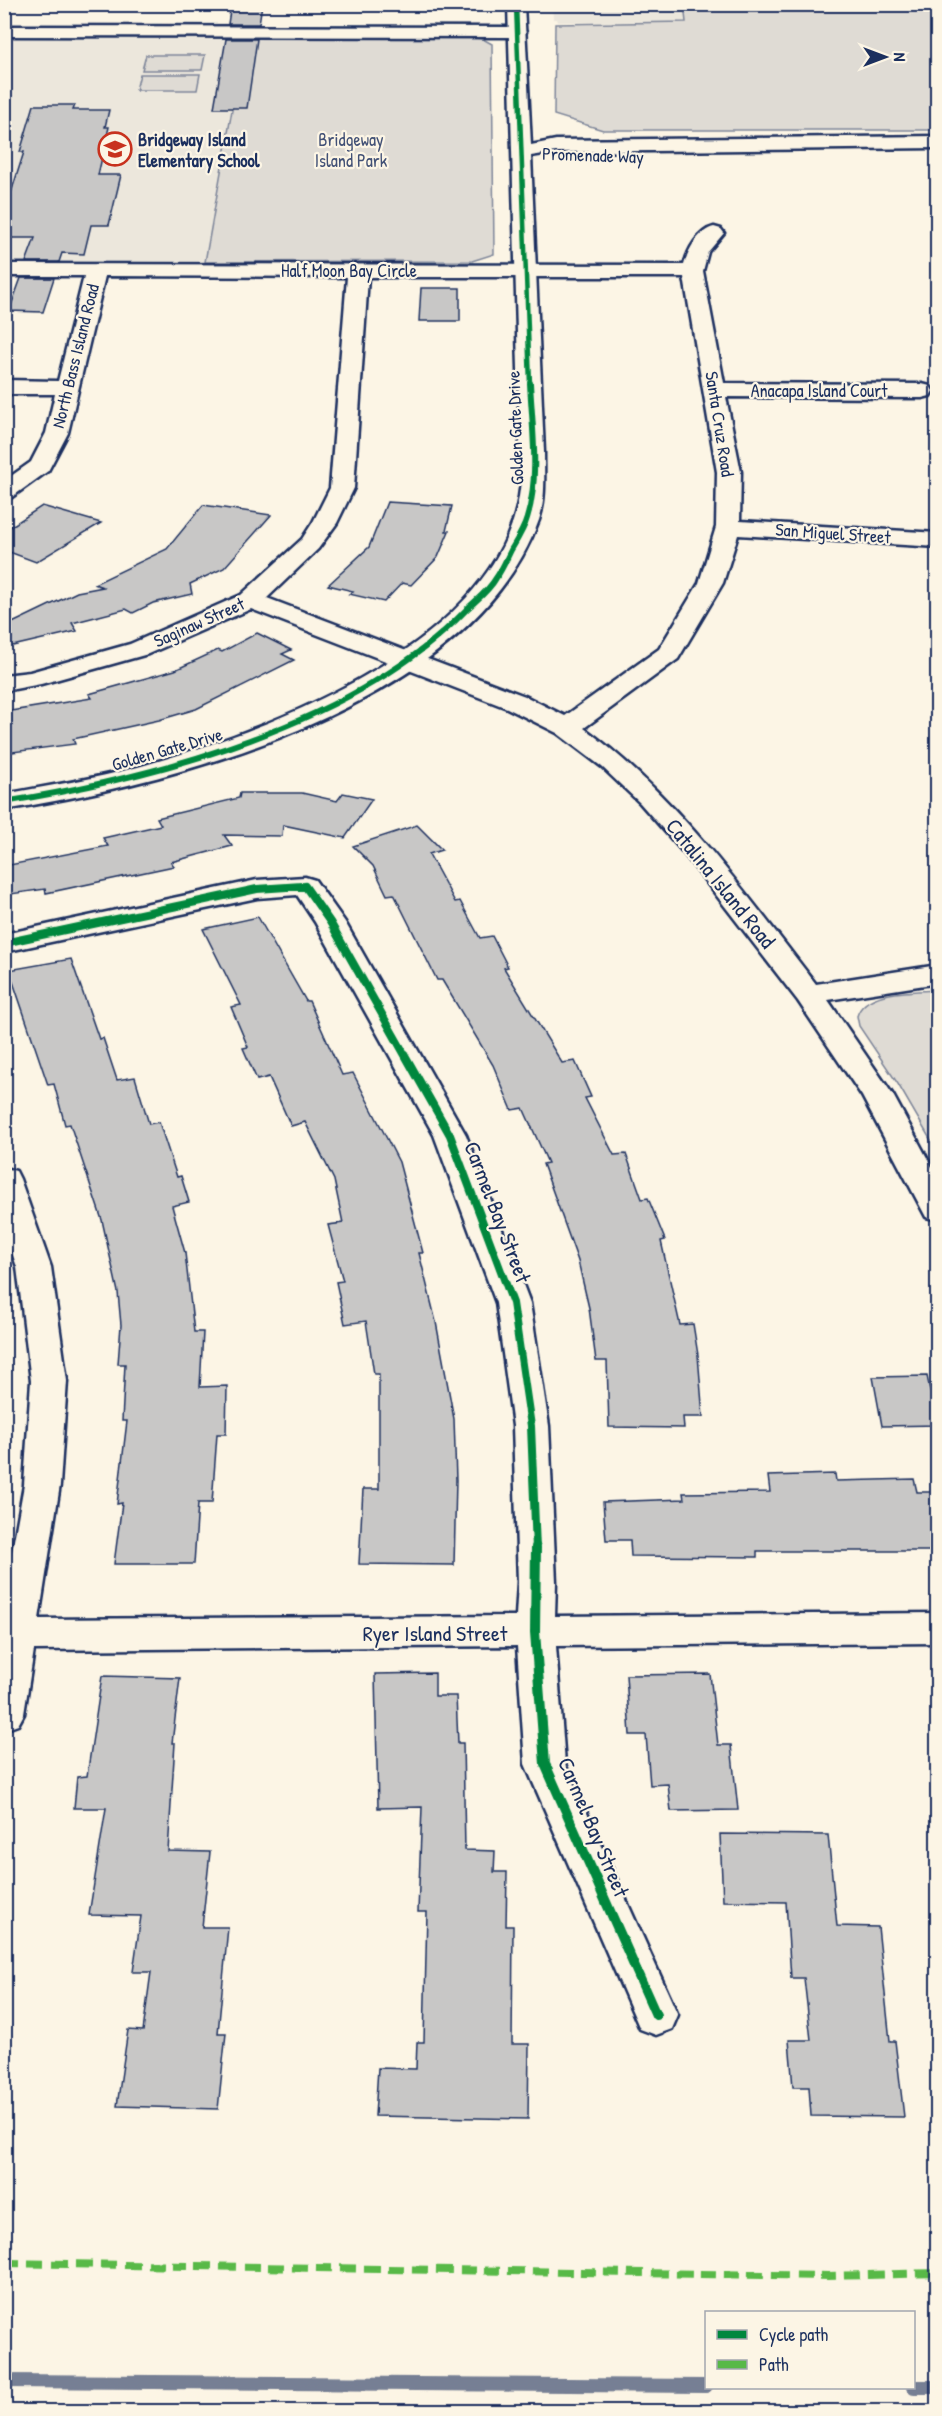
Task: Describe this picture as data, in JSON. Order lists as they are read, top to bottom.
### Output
{
  "streets": {
    "street": [
      "Promenade Way",
      "Half Moon Bay Circle",
      "North Bass Island Road",
      "Anacapa Island Court",
      "Santa Cruz Road",
      "Golden Gate Drive",
      "San Miguel Street",
      "Saginaw Street",
      "Catalina Island Road",
      "Carmel Bay Street",
      "Ryer Island Street"
    ]
  },
  "crossings": [
    ["Promenade Way", "Golden Gate Drive"],
    ["Half Moon Bay Circle", "North Bass Island Road"],
    ["Half Moon Bay Circle", "Santa Cruz Road"],
    ["Half Moon Bay Circle", "Golden Gate Drive"],
    ["Half Moon Bay Circle", "Saginaw Street"],
    ["Anacapa Island Court", "Santa Cruz Road"],
    ["Santa Cruz Road", "San Miguel Street"],
    ["Santa Cruz Road", "Catalina Island Road"],
    ["Golden Gate Drive", "Catalina Island Road"],
    ["Saginaw Street", "Catalina Island Road"],
    ["Carmel Bay Street", "Ryer Island Street"]
  ],
  "parks": ["Bridgeway Island Park"],
  "places": {
    "school or university": ["Bridgeway Island Elementary School"]
  },
  "legend": ["Cycle path", "Path"],
  "north": "right"
}
